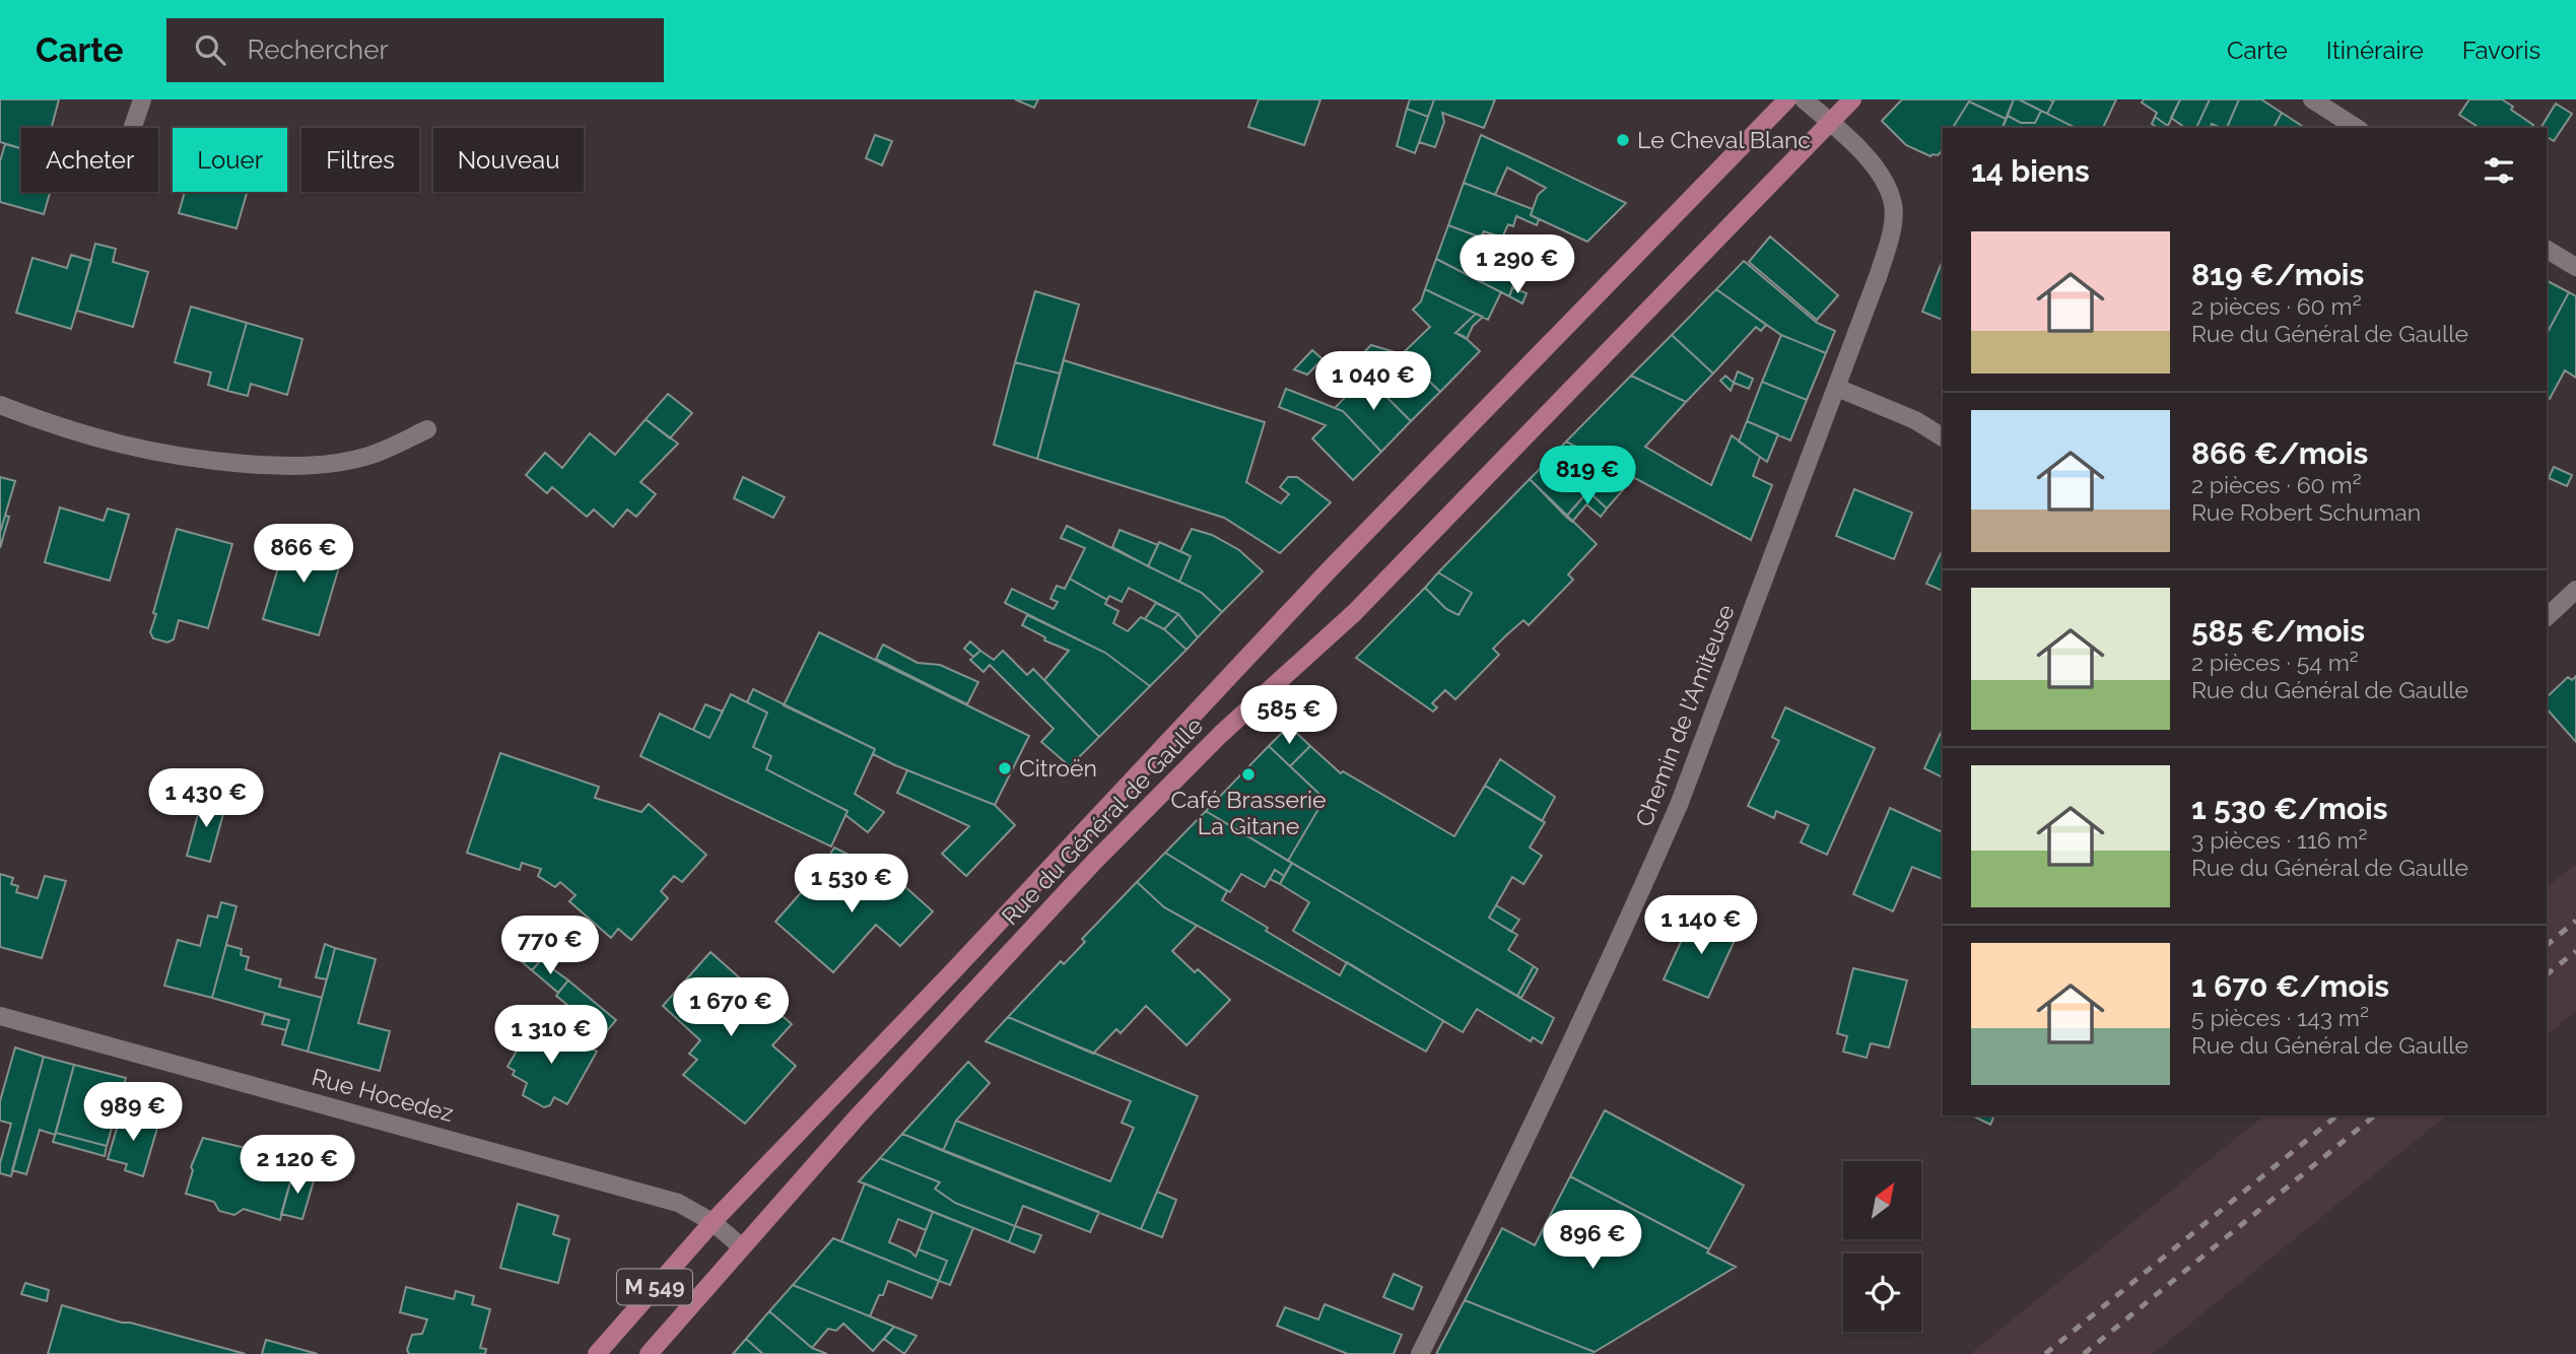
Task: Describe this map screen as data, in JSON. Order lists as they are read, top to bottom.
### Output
{
  "streets": {
    "main road": ["Rue du Général de Gaulle", "M 549"],
    "street": ["Chemin de l'Amiteuse", "Rue Hocedez"]
  },
  "crossings": [
    ["Chemin de l'Amiteuse", "Rue du Général de Gaulle"],
    ["Rue du Général de Gaulle", "Rue Hocedez"]
  ],
  "places": ["Le Cheval Blanc", "Citroën", "Café Brasserie La Gitane"],
  "north": "top right",
  "page": {
    "header": "Carte",
    "search": "Rechercher",
    "nav": ["Carte", "Itinéraire", "Favoris"],
    "chip": [
      "Acheter",
      "Louer",
      "Filtres",
      "Nouveau"
    ],
    "heading": "14 biens",
    "list": [
      {
        "name": "819 €/mois",
        "note": "2 pièces · 60 m² · Rue du Général de Gaulle"
      },
      {
        "name": "866 €/mois",
        "note": "2 pièces · 60 m² · Rue Robert Schuman"
      },
      {
        "name": "585 €/mois",
        "note": "2 pièces · 54 m² · Rue du Général de Gaulle"
      },
      {
        "name": "1 530 €/mois",
        "note": "3 pièces · 116 m² · Rue du Général de Gaulle"
      },
      {
        "name": "1 670 €/mois",
        "note": "5 pièces · 143 m² · Rue du Général de Gaulle"
      }
    ],
    "price": [
      "1 290 €",
      "1 040 €",
      "819 €",
      "866 €",
      "585 €",
      "1 430 €",
      "1 530 €",
      "1 140 €",
      "770 €",
      "1 670 €",
      "1 310 €",
      "989 €",
      "2 120 €",
      "896 €"
    ]
  }
}
